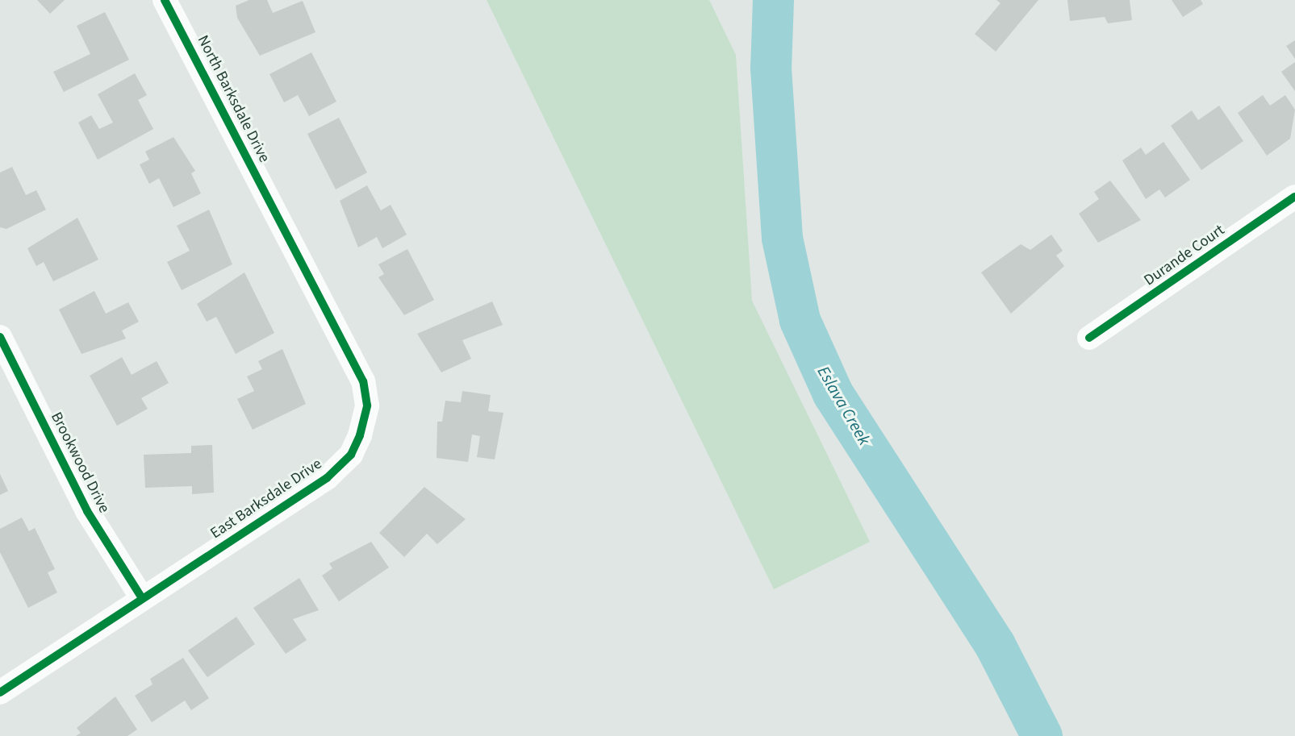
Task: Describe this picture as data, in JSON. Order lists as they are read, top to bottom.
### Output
{
  "streets": {
    "street": [
      "North Barksdale Drive",
      "Durande Court",
      "Brookwood Drive",
      "East Barksdale Drive"
    ]
  },
  "crossings": [
    ["North Barksdale Drive", "East Barksdale Drive"],
    ["Brookwood Drive", "East Barksdale Drive"]
  ],
  "water": ["Eslava Creek"]
}
